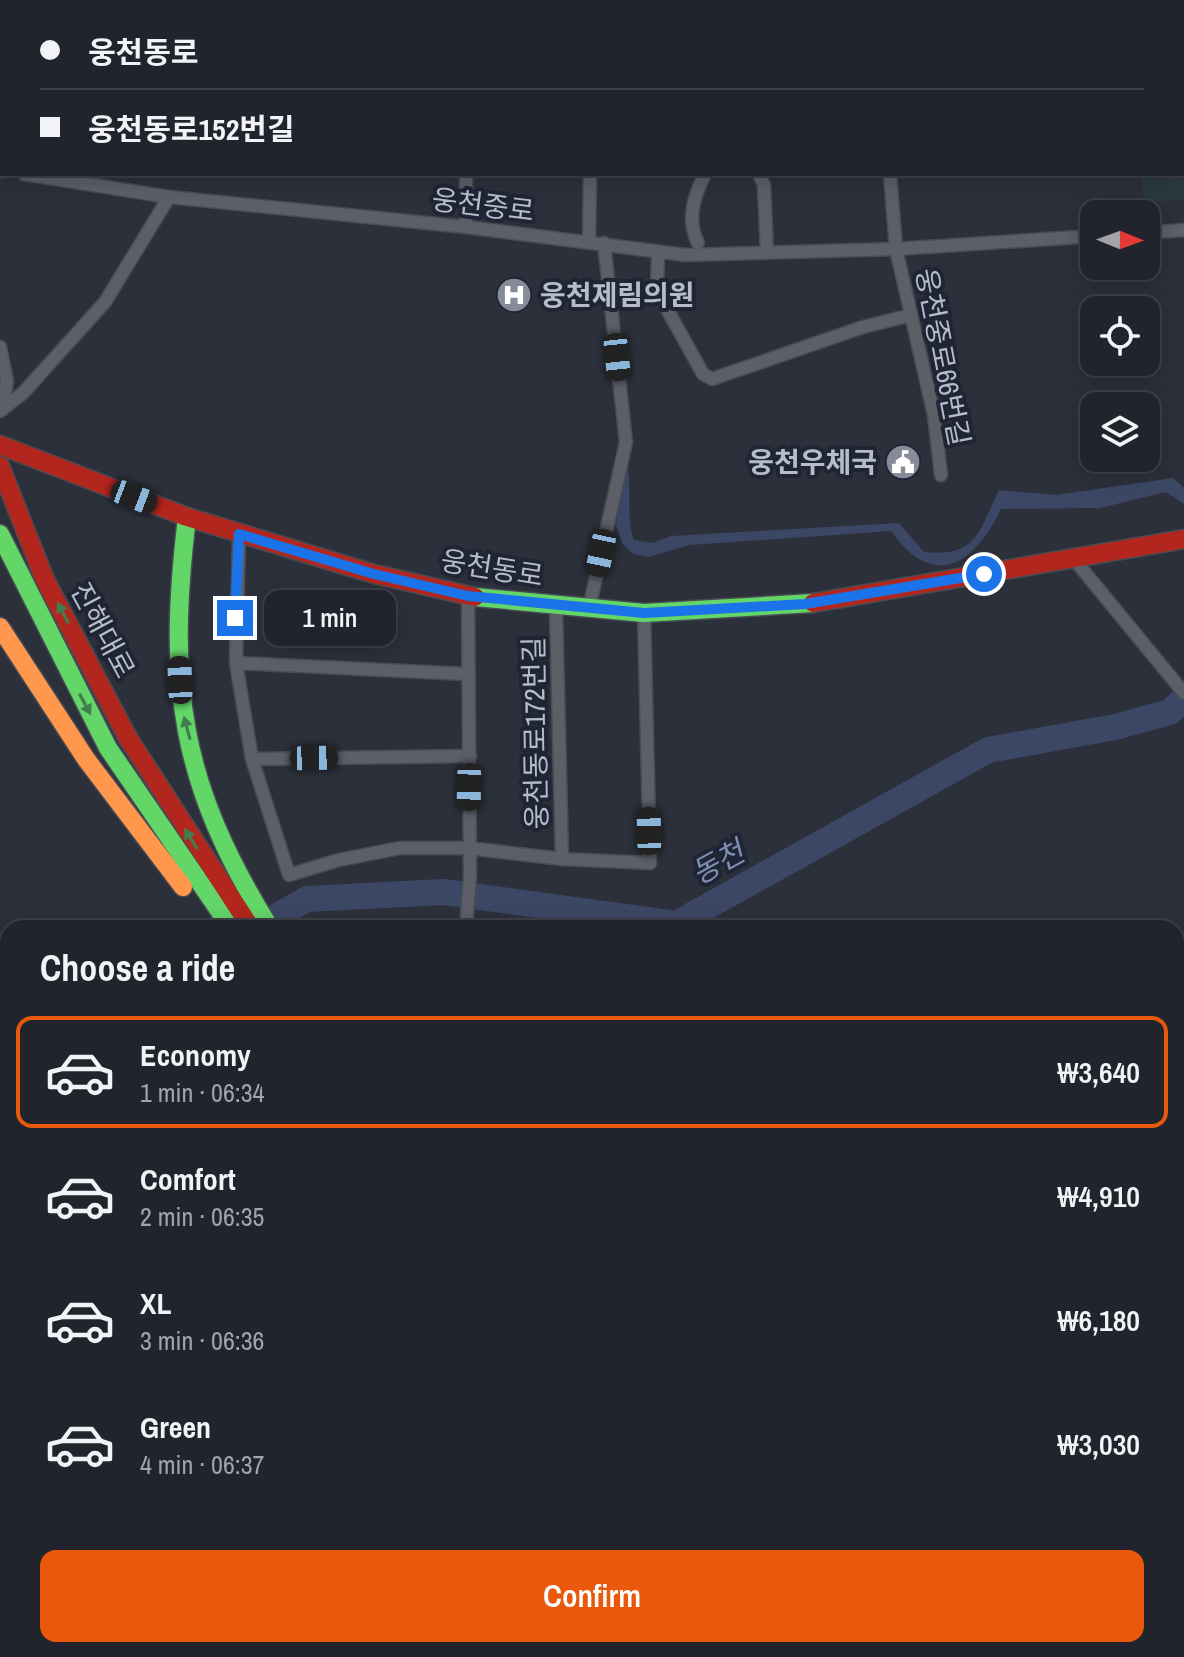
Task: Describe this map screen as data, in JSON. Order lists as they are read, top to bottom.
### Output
{
  "streets": {
    "main road": ["웅천동로", "진해대로"],
    "street": ["웅천중로", "웅천중로66번길", "웅천동로172번길"]
  },
  "crossings": [
    ["웅천중로", "웅천중로66번길"],
    ["웅천동로", "웅천동로172번길"]
  ],
  "water": ["동천"],
  "places": {
    "hospital": ["웅천제림의원"],
    "public building": ["웅천우체국"]
  },
  "north": "right",
  "page": {
    "banner": ["웅천동로", "웅천동로152번길"],
    "bubble": "1 min",
    "heading": "Choose a ride",
    "list": [
      {
        "name": "Economy",
        "note": "1 min · 06:34",
        "value": "₩3,640"
      },
      {
        "name": "Comfort",
        "note": "2 min · 06:35",
        "value": "₩4,910"
      },
      {
        "name": "XL",
        "note": "3 min · 06:36",
        "value": "₩6,180"
      },
      {
        "name": "Green",
        "note": "4 min · 06:37",
        "value": "₩3,030"
      }
    ],
    "buttons": "Confirm"
  }
}
